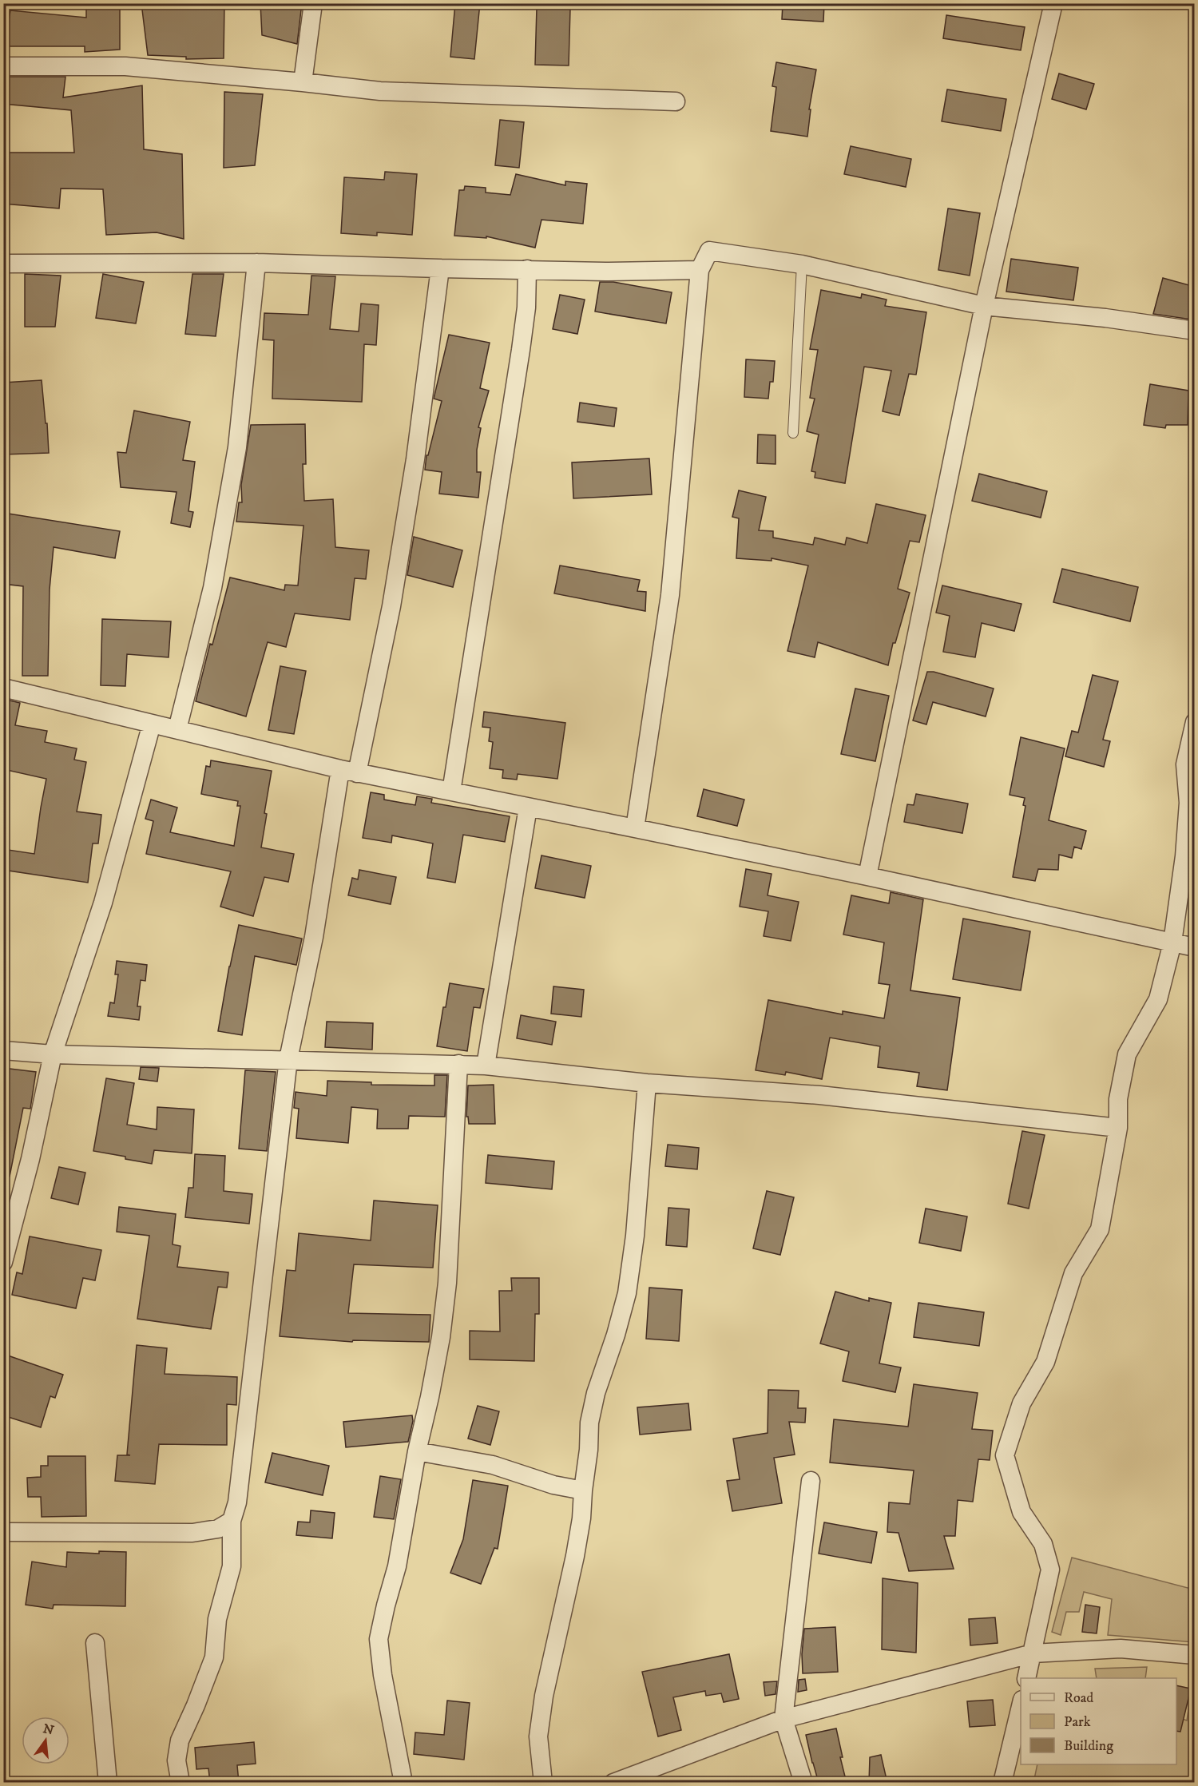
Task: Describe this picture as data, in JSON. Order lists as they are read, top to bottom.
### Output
{
  "legend": ["Road", "Park", "Building"],
  "north": "top"
}
